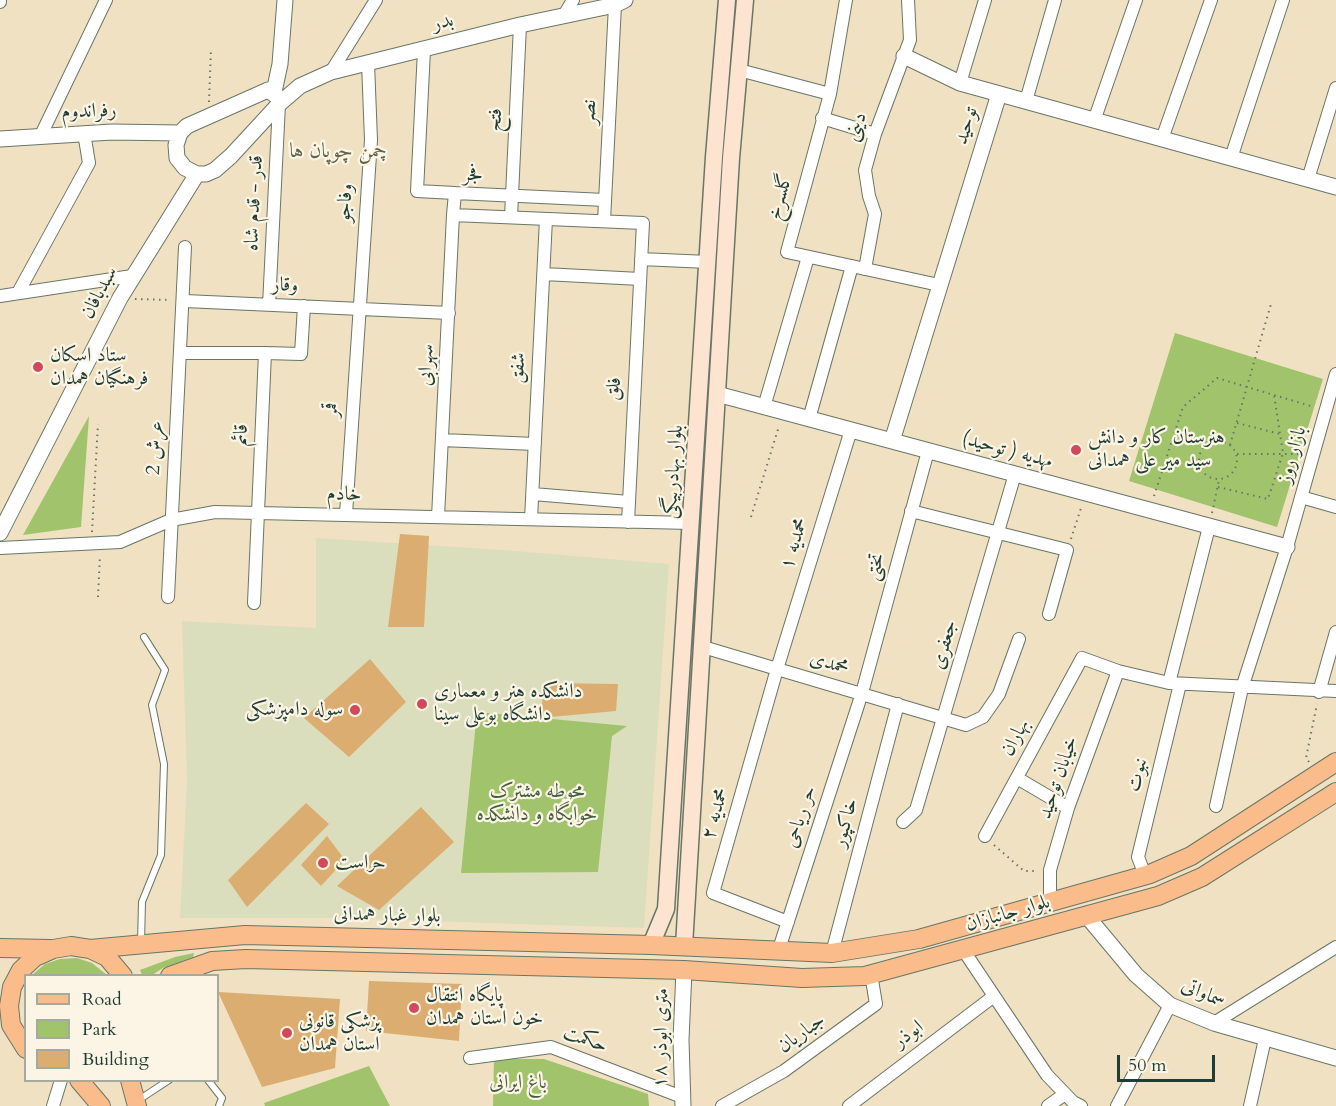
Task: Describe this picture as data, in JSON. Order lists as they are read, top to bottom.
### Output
{
  "streets": {
    "main road": ["بلوار بهادربیگی", "بلوار جانبازان", "بلوار غبار همدانی"],
    "street": [
      "بدر",
      "رفراندوم",
      "نصر",
      "فتح",
      "توحید",
      "دینی",
      "فجر",
      "گلسرخ",
      "قدر - قدم شاه",
      "وفاجو",
      "وقار",
      "سبدبافان",
      "سهرابی",
      "شفق",
      "فلق",
      "قمر",
      "قائم",
      "عرش 2",
      "مهدیه ( توحید)",
      "بازار روز",
      "خادم",
      "محمدیه ۱",
      "تختی",
      "جعفری",
      "محمدی",
      "بهاران",
      "نبوت",
      "خیابان توحید",
      "محمدیه ۲",
      "حر ریاحی",
      "خاکپور",
      "سماواتی",
      "جباریان",
      "ابوذر",
      "۱۸ متری ابوذر",
      "حکمت"
    ]
  },
  "crossings": [
    ["بدر", "نصر"],
    ["بدر", "فتح"],
    ["بدر", "قدر - قدم شاه"],
    ["بدر", "وفاجو"],
    ["نصر", "فجر"],
    ["نصر", "فلق"],
    ["فتح", "فجر"],
    ["توحید", "گلسرخ"],
    ["توحید", "مهدیه ( توحید)"],
    ["دینی", "گلسرخ"],
    ["فجر", "سهرابی"],
    ["فجر", "شفق"],
    ["فجر", "فلق"],
    ["قدر - قدم شاه", "وقار"],
    ["وفاجو", "وقار"],
    ["وفاجو", "قمر"],
    ["وقار", "سهرابی"],
    ["وقار", "قمر"],
    ["وقار", "عرش 2"],
    ["سهرابی", "خادم"],
    ["شفق", "خادم"],
    ["فلق", "خادم"],
    ["قمر", "خادم"],
    ["قائم", "خادم"],
    ["عرش 2", "خادم"],
    ["مهدیه ( توحید)", "بازار روز"],
    ["مهدیه ( توحید)", "بلوار بهادربیگی"],
    ["مهدیه ( توحید)", "محمدیه ۱"],
    ["مهدیه ( توحید)", "تختی"],
    ["مهدیه ( توحید)", "جعفری"],
    ["مهدیه ( توحید)", "نبوت"],
    ["بلوار بهادربیگی", "خادم"],
    ["بلوار بهادربیگی", "محمدی"],
    ["بلوار بهادربیگی", "بلوار جانبازان"],
    ["بلوار بهادربیگی", "بلوار غبار همدانی"],
    ["محمدیه ۱", "محمدی"],
    ["محمدیه ۱", "محمدیه ۲"],
    ["تختی", "محمدی"],
    ["تختی", "حر ریاحی"],
    ["جعفری", "محمدی"],
    ["محمدی", "محمدیه ۲"],
    ["محمدی", "حر ریاحی"],
    ["محمدی", "خاکپور"],
    ["بهاران", "خیابان توحید"],
    ["نبوت", "بلوار جانبازان"],
    ["خیابان توحید", "بلوار جانبازان"],
    ["محمدیه ۲", "حر ریاحی"],
    ["حر ریاحی", "بلوار جانبازان"],
    ["خاکپور", "بلوار جانبازان"],
    ["بلوار جانبازان", "بلوار غبار همدانی"],
    ["بلوار جانبازان", "سماواتی"],
    ["بلوار جانبازان", "جباریان"],
    ["بلوار جانبازان", "۱۸ متری ابوذر"],
    ["۱۸ متری ابوذر", "حکمت"]
  ],
  "districts": ["چمن چوپان ها"],
  "parks": ["محوطه مشترک خوابگاه و دانشکده", "باغ ایرانی"],
  "places": [
    "ستاد اسکان فرهنگیان همدان",
    "هنرستان کار و دانش سید میر علی همدانی",
    "دانشکده هنر و معماری دانشگاه بوعلی سینا",
    "سوله دامپزشکی",
    "حراست",
    "پایگاه انتقال خون استان همدان",
    "پزشکی قانونی استان همدان"
  ],
  "legend": ["Road", "Park", "Building"],
  "scale_bar": "50 m"
}
